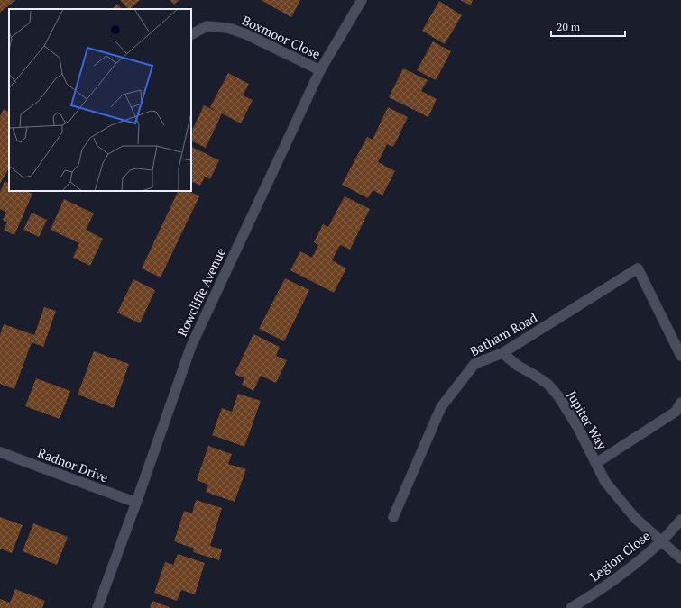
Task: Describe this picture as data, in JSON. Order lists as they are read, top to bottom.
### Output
{
  "streets": {
    "street": [
      "Boxmoor Close",
      "Rowcliffe Avenue",
      "Batham Road",
      "Jupiter Way",
      "Radnor Drive",
      "Legion Close"
    ]
  },
  "crossings": [
    ["Boxmoor Close", "Rowcliffe Avenue"],
    ["Rowcliffe Avenue", "Radnor Drive"],
    ["Batham Road", "Jupiter Way"],
    ["Jupiter Way", "Legion Close"]
  ],
  "scale_bar": "20 m"
}
